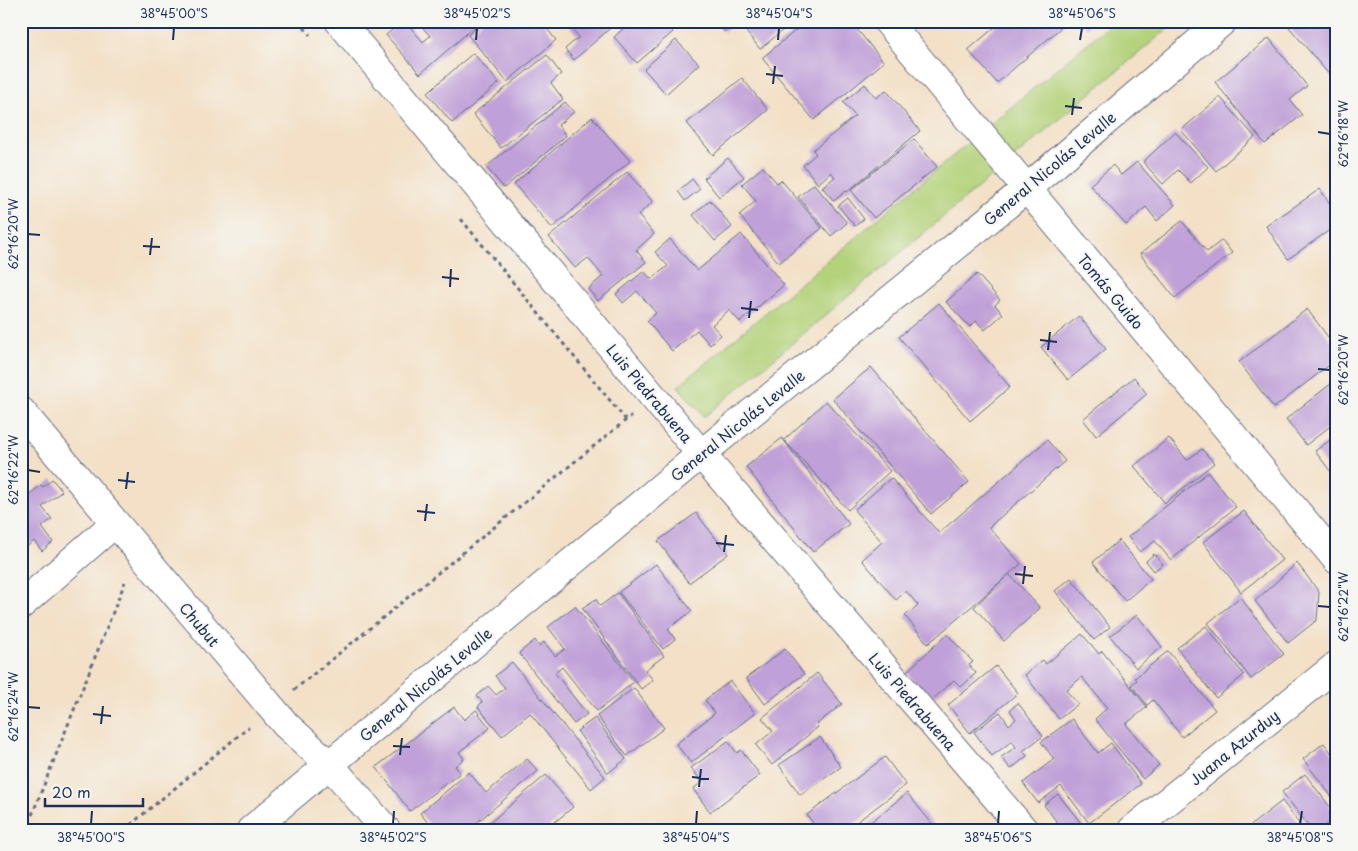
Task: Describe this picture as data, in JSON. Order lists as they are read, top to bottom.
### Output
{
  "streets": {
    "street": [
      "General Nicolás Levalle",
      "Tomás Guido",
      "Luis Piedrabuena",
      "Chubut",
      "Juana Azurduy"
    ]
  },
  "crossings": [
    ["General Nicolás Levalle", "Tomás Guido"],
    ["General Nicolás Levalle", "Luis Piedrabuena"],
    ["General Nicolás Levalle", "Chubut"]
  ],
  "scale_bar": "20 m",
  "coordinates": [
    "38°45'00\"S",
    "38°45'02\"S",
    "38°45'04\"S",
    "38°45'06\"S",
    "62°16'18\"W",
    "62°16'20\"W",
    "62°16'22\"W",
    "62°16'24\"W",
    "38°45'08\"S"
  ]
}
